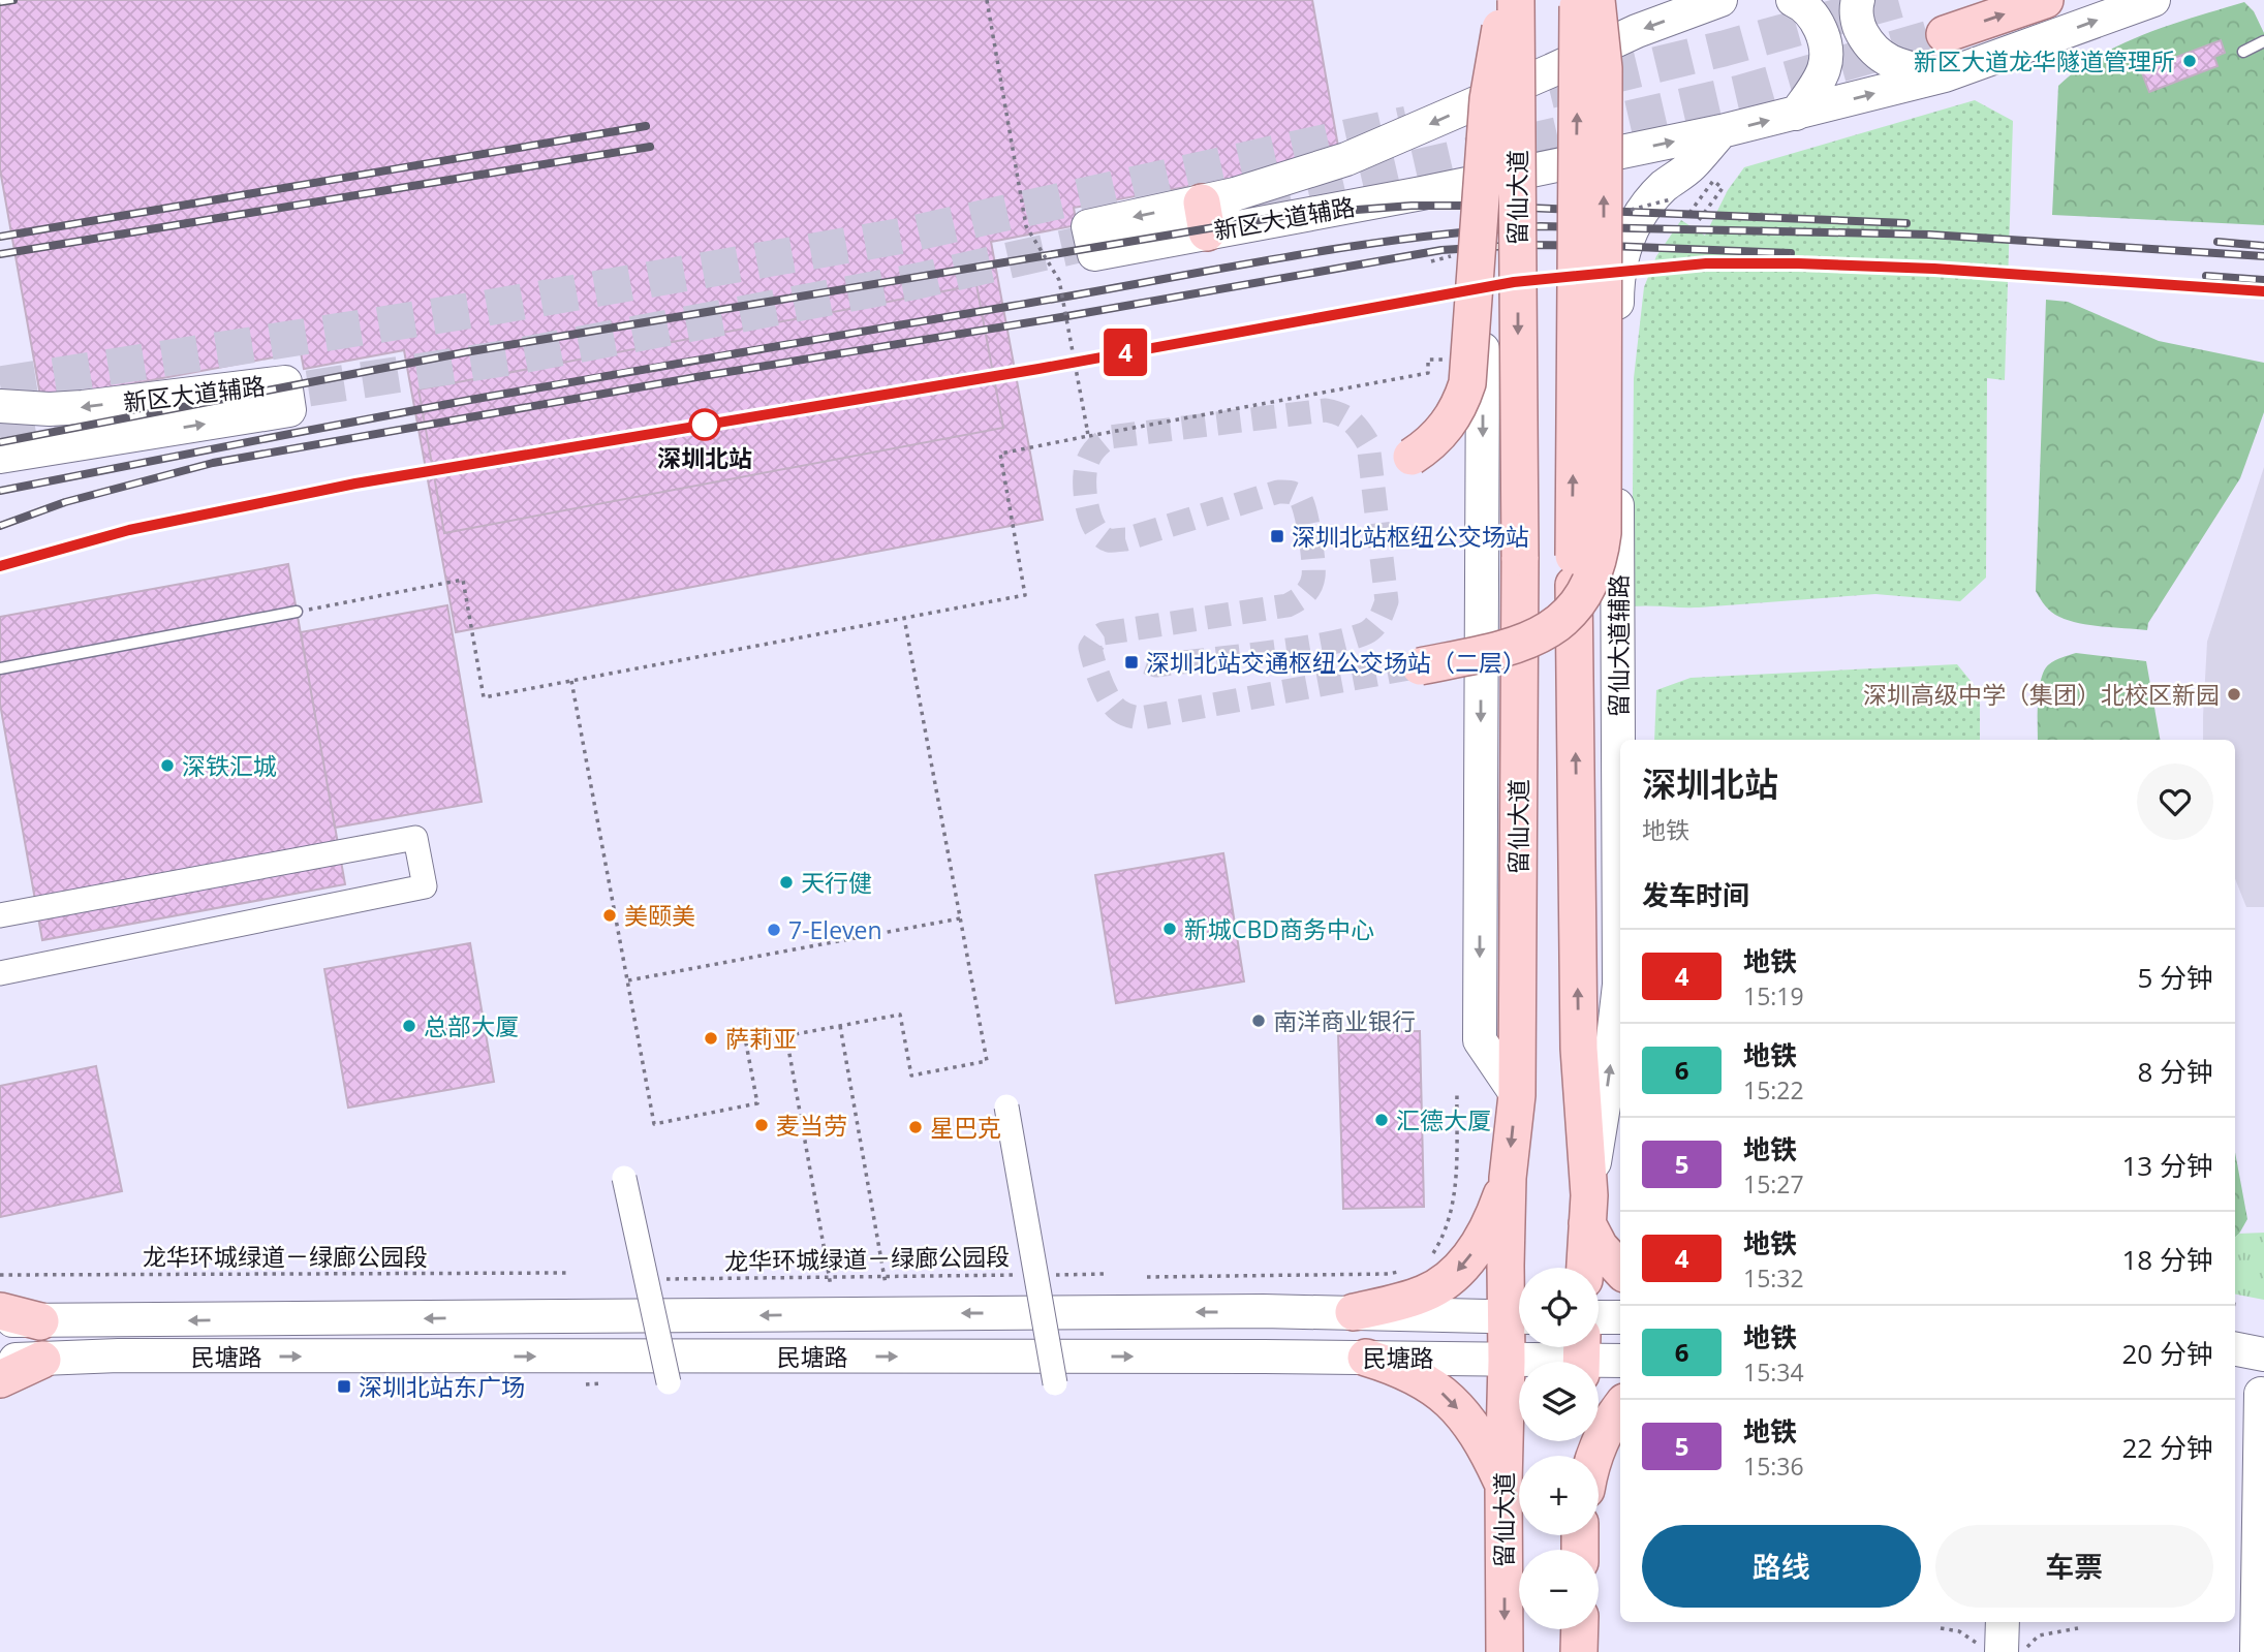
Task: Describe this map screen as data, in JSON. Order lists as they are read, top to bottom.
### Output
{
  "streets": {
    "main road": [
      "留仙大道",
      "新区大道辅路",
      "留仙大道辅路",
      "民塘路"
    ],
    "path": ["龙华环城绿道－绿廊公园段"]
  },
  "crossings": [
    ["留仙大道", "民塘路"],
    ["新区大道辅路", "留仙大道辅路"]
  ],
  "places": {
    "other": [
      "新区大道龙华隧道管理所",
      "深圳北站",
      "深圳高级中学（集团）北校区新园",
      "深铁汇城",
      "天行健",
      "美颐美",
      "新城CBD商务中心",
      "7-Eleven",
      "南洋商业银行",
      "总部大厦",
      "萨莉亚",
      "汇德大厦",
      "麦当劳",
      "星巴克"
    ],
    "transit": ["深圳北站枢纽公交场站", "深圳北站交通枢纽公交场站（二层）", "深圳北站东广场"]
  },
  "lines": ["metro line 4"],
  "page": {
    "on_map": "4",
    "heading": [
      ["深圳北站", "地铁"],
      "发车时间"
    ],
    "list": [
      {
        "mark": "4",
        "name": "地铁",
        "note": "15:19",
        "value": "5 分钟"
      },
      {
        "mark": "6",
        "name": "地铁",
        "note": "15:22",
        "value": "8 分钟"
      },
      {
        "mark": "5",
        "name": "地铁",
        "note": "15:27",
        "value": "13 分钟"
      },
      {
        "mark": "4",
        "name": "地铁",
        "note": "15:32",
        "value": "18 分钟"
      },
      {
        "mark": "6",
        "name": "地铁",
        "note": "15:34",
        "value": "20 分钟"
      },
      {
        "mark": "5",
        "name": "地铁",
        "note": "15:36",
        "value": "22 分钟"
      }
    ],
    "map_buttons": ["+", "−"],
    "buttons": ["路线", "车票"]
  }
}
